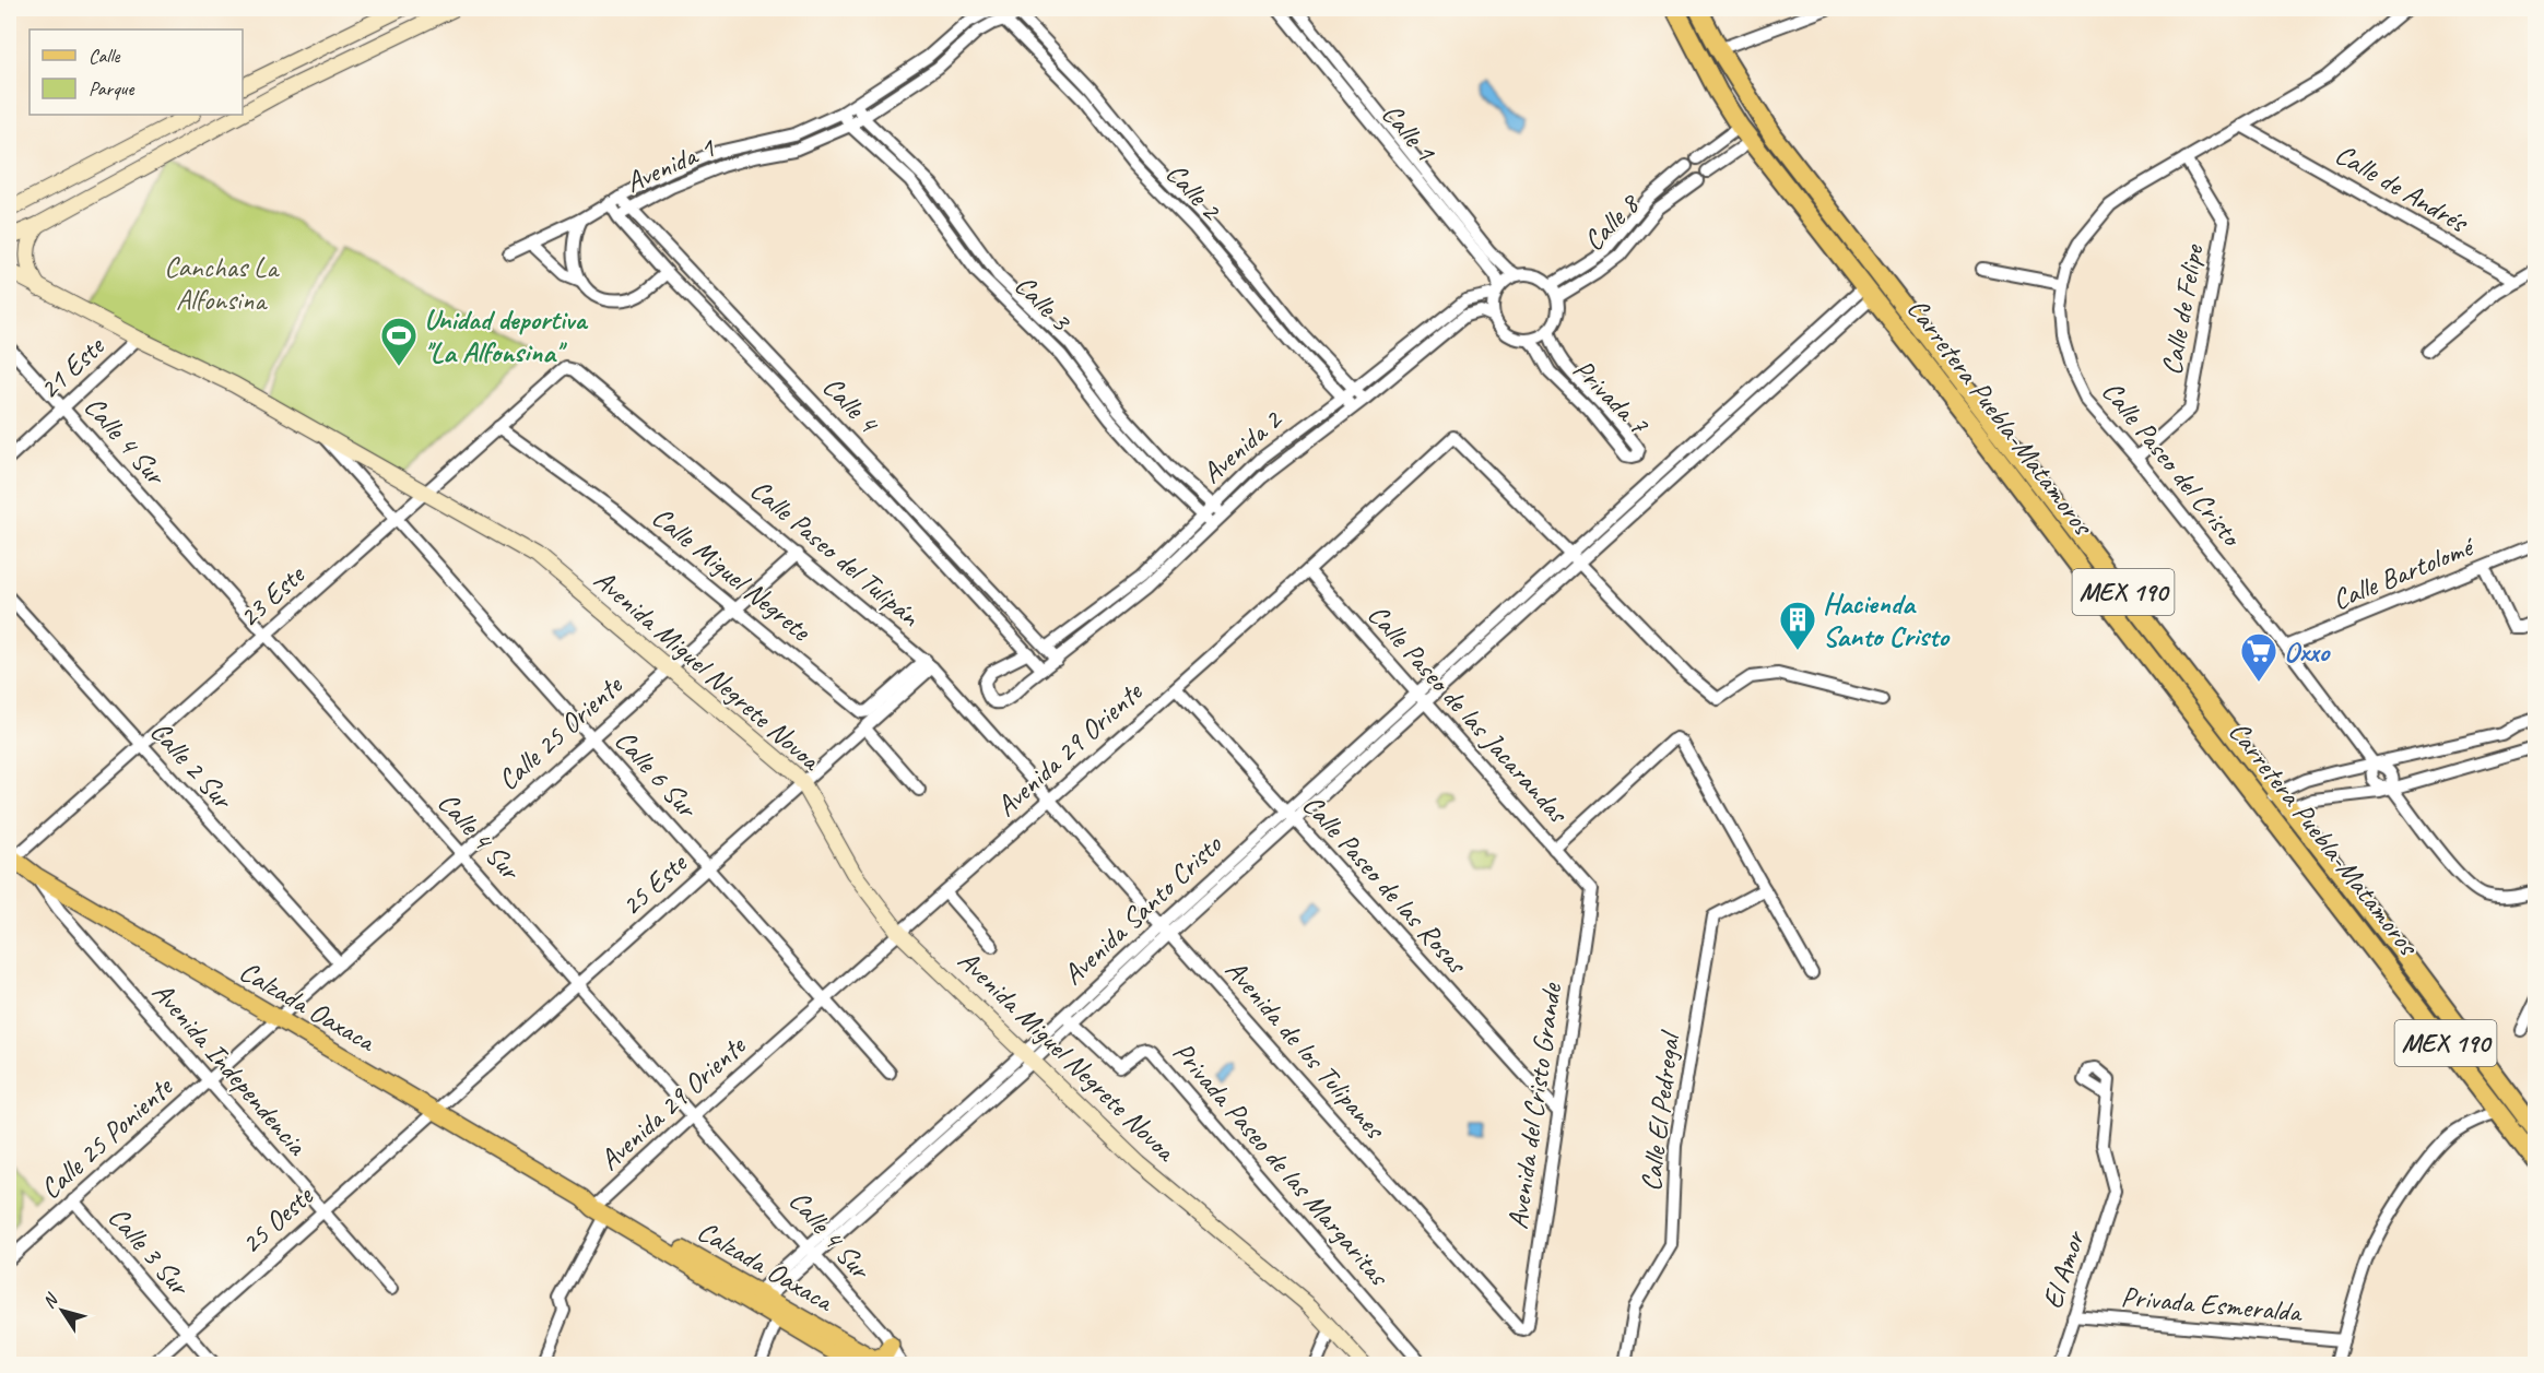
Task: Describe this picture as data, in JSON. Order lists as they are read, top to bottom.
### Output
{
  "streets": {
    "highway": ["Carretera Puebla-Matamoros", "MEX 190"],
    "main road": ["Avenida Miguel Negrete Novoa", "Calzada Oaxaca"],
    "street": [
      "Calle 1",
      "Avenida 1",
      "Calle de Andrés",
      "Calle 2",
      "Calle 8",
      "Calle 3",
      "Calle de Felipe",
      "21 Este",
      "Privada 7",
      "Calle 4",
      "Calle 4 Sur",
      "Avenida 2",
      "Calle Paseo del Cristo",
      "Calle Paseo del Tulipán",
      "Calle Miguel Negrete",
      "Calle Bartolomé",
      "23 Este",
      "Calle Paseo de las Jacarandas",
      "Calle 25 Oriente",
      "Avenida 29 Oriente",
      "Calle 2 Sur",
      "Calle 6 Sur",
      "Calle Paseo de las Rosas",
      "25 Este",
      "Avenida Santo Cristo",
      "Avenida de los Tulipanes",
      "Avenida Independencia",
      "Avenida del Cristo Grande",
      "Calle El Pedregal",
      "Calle 25 Poniente",
      "Privada Paseo de las Margaritas",
      "25 Oeste",
      "Calle 3 Sur",
      "El Amor",
      "Privada Esmeralda"
    ]
  },
  "crossings": [
    ["Calle 1", "Calle 8"],
    ["Calle 1", "Privada 7"],
    ["Calle 1", "Avenida 2"],
    ["Avenida 1", "Calle 2"],
    ["Avenida 1", "Calle 3"],
    ["Avenida 1", "Calle 4"],
    ["Calle de Andrés", "Calle Paseo del Cristo"],
    ["Calle 2", "Avenida 2"],
    ["Calle 8", "Privada 7"],
    ["Calle 8", "Avenida 2"],
    ["Calle 3", "Avenida 2"],
    ["Calle de Felipe", "Calle Paseo del Cristo"],
    ["21 Este", "Calle 4 Sur"],
    ["21 Este", "Avenida Miguel Negrete Novoa"],
    ["Privada 7", "Avenida 2"],
    ["Calle 4", "Avenida 2"],
    ["Carretera Puebla-Matamoros", "Avenida Santo Cristo"],
    ["Calle 4 Sur", "23 Este"],
    ["Calle 4 Sur", "Calle 25 Oriente"],
    ["Calle 4 Sur", "Avenida 29 Oriente"],
    ["Calle 4 Sur", "25 Este"],
    ["Calle 4 Sur", "Avenida Santo Cristo"],
    ["Calle Paseo del Cristo", "Calle Bartolomé"],
    ["Calle Paseo del Tulipán", "Calle Miguel Negrete"],
    ["Calle Paseo del Tulipán", "23 Este"],
    ["Calle Paseo del Tulipán", "Calle 25 Oriente"],
    ["Calle Paseo del Tulipán", "Avenida 29 Oriente"],
    ["Calle Paseo del Tulipán", "25 Este"],
    ["Calle Paseo del Tulipán", "Avenida de los Tulipanes"],
    ["Calle Miguel Negrete", "23 Este"],
    ["Calle Miguel Negrete", "Calle 25 Oriente"],
    ["Calle Miguel Negrete", "25 Este"],
    ["23 Este", "Avenida Miguel Negrete Novoa"],
    ["23 Este", "Calle 2 Sur"],
    ["23 Este", "Calle 6 Sur"],
    ["23 Este", "Calzada Oaxaca"],
    ["Avenida Miguel Negrete Novoa", "Calle 25 Oriente"],
    ["Avenida Miguel Negrete Novoa", "Avenida 29 Oriente"],
    ["Avenida Miguel Negrete Novoa", "Calle 6 Sur"],
    ["Avenida Miguel Negrete Novoa", "25 Este"],
    ["Avenida Miguel Negrete Novoa", "Avenida Santo Cristo"],
    ["Calle Paseo de las Jacarandas", "Avenida 29 Oriente"],
    ["Calle Paseo de las Jacarandas", "Avenida Santo Cristo"],
    ["Calle Paseo de las Jacarandas", "Avenida del Cristo Grande"],
    ["Calle 25 Oriente", "Calle 2 Sur"],
    ["Calle 25 Oriente", "Calle 6 Sur"],
    ["Calle 25 Oriente", "Calzada Oaxaca"],
    ["Calle 25 Oriente", "Avenida Independencia"],
    ["Calle 25 Oriente", "Calle 25 Poniente"],
    ["Avenida 29 Oriente", "Calle 6 Sur"],
    ["Avenida 29 Oriente", "Calle Paseo de las Rosas"],
    ["Avenida 29 Oriente", "Avenida Santo Cristo"],
    ["Avenida 29 Oriente", "Calzada Oaxaca"],
    ["Avenida 29 Oriente", "Avenida de los Tulipanes"],
    ["Calle 6 Sur", "25 Este"],
    ["Calle Paseo de las Rosas", "Avenida Santo Cristo"],
    ["Calle Paseo de las Rosas", "Avenida del Cristo Grande"],
    ["25 Este", "Calzada Oaxaca"],
    ["25 Este", "25 Oeste"],
    ["Avenida Santo Cristo", "Calzada Oaxaca"],
    ["Avenida Santo Cristo", "Avenida de los Tulipanes"],
    ["Avenida Santo Cristo", "Privada Paseo de las Margaritas"],
    ["Calzada Oaxaca", "Avenida Independencia"],
    ["Calzada Oaxaca", "25 Oeste"],
    ["Avenida de los Tulipanes", "Avenida del Cristo Grande"],
    ["Avenida Independencia", "Calle 25 Poniente"],
    ["Avenida Independencia", "25 Oeste"],
    ["Calle 25 Poniente", "Calle 3 Sur"],
    ["25 Oeste", "Calle 3 Sur"],
    ["El Amor", "Privada Esmeralda"]
  ],
  "parks": ["Canchas La Alfonsina"],
  "places": {
    "sports": ["Unidad deportiva ''La Alfonsina''"],
    "building": ["Hacienda Santo Cristo"],
    "supermarket": ["Oxxo"]
  },
  "legend": ["Calle", "Parque"],
  "north": "top left"
}
